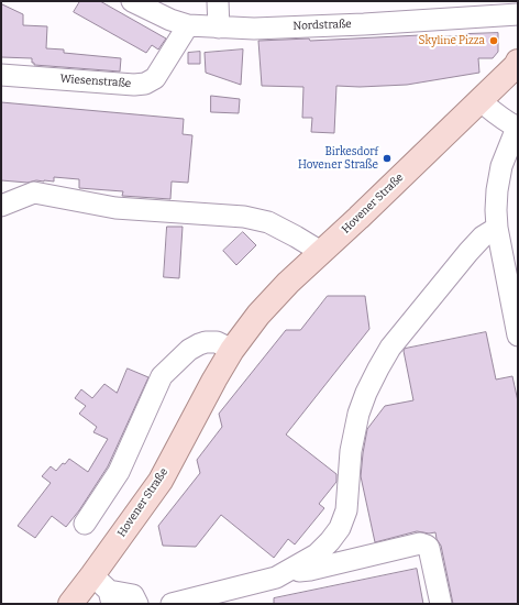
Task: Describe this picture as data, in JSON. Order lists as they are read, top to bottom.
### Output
{
  "streets": {
    "main road": ["Hovener Straße"],
    "street": ["Nordstraße", "Wiesenstraße"]
  },
  "crossings": [
    ["Nordstraße", "Wiesenstraße"]
  ],
  "places": ["Skyline Pizza", "Birkesdorf Hovener Straße"]
}
